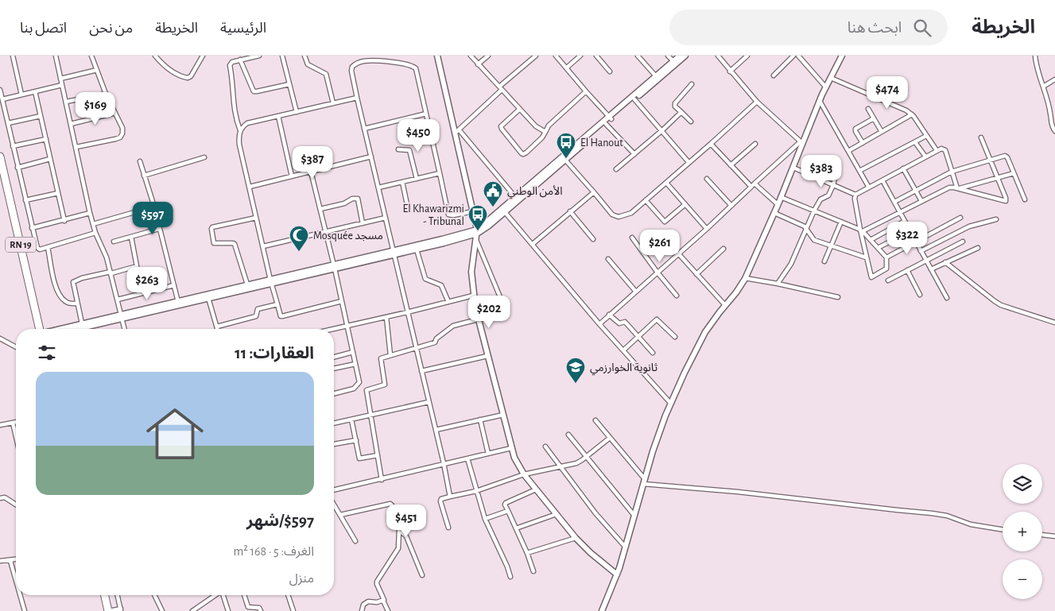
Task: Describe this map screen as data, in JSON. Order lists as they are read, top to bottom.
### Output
{
  "streets": {
    "highway": ["RN 19"]
  },
  "places": {
    "bus stop": ["El Hanout", "El Khawarizmi - Tribunal"],
    "public building": ["الأمن الوطني"],
    "mosque": ["Mosquée مسجد"],
    "school or university": ["ثانوية الخوارزمي"]
  },
  "page": {
    "header": "الخريطة",
    "search": "ابحث هنا",
    "nav": [
      "الرئيسية",
      "الخريطة",
      "من نحن",
      "اتصل بنا"
    ],
    "price": [
      "$474",
      "$169",
      "$450",
      "$387",
      "$383",
      "$597",
      "$322",
      "$261",
      "$263",
      "$202",
      "$451"
    ],
    "heading": "العقارات: 11",
    "list": [
      {
        "name": "$597/شهر",
        "note": "الغرف: 5 · 168 m² · منزل"
      }
    ],
    "map_buttons": ["+", "−"]
  }
}
